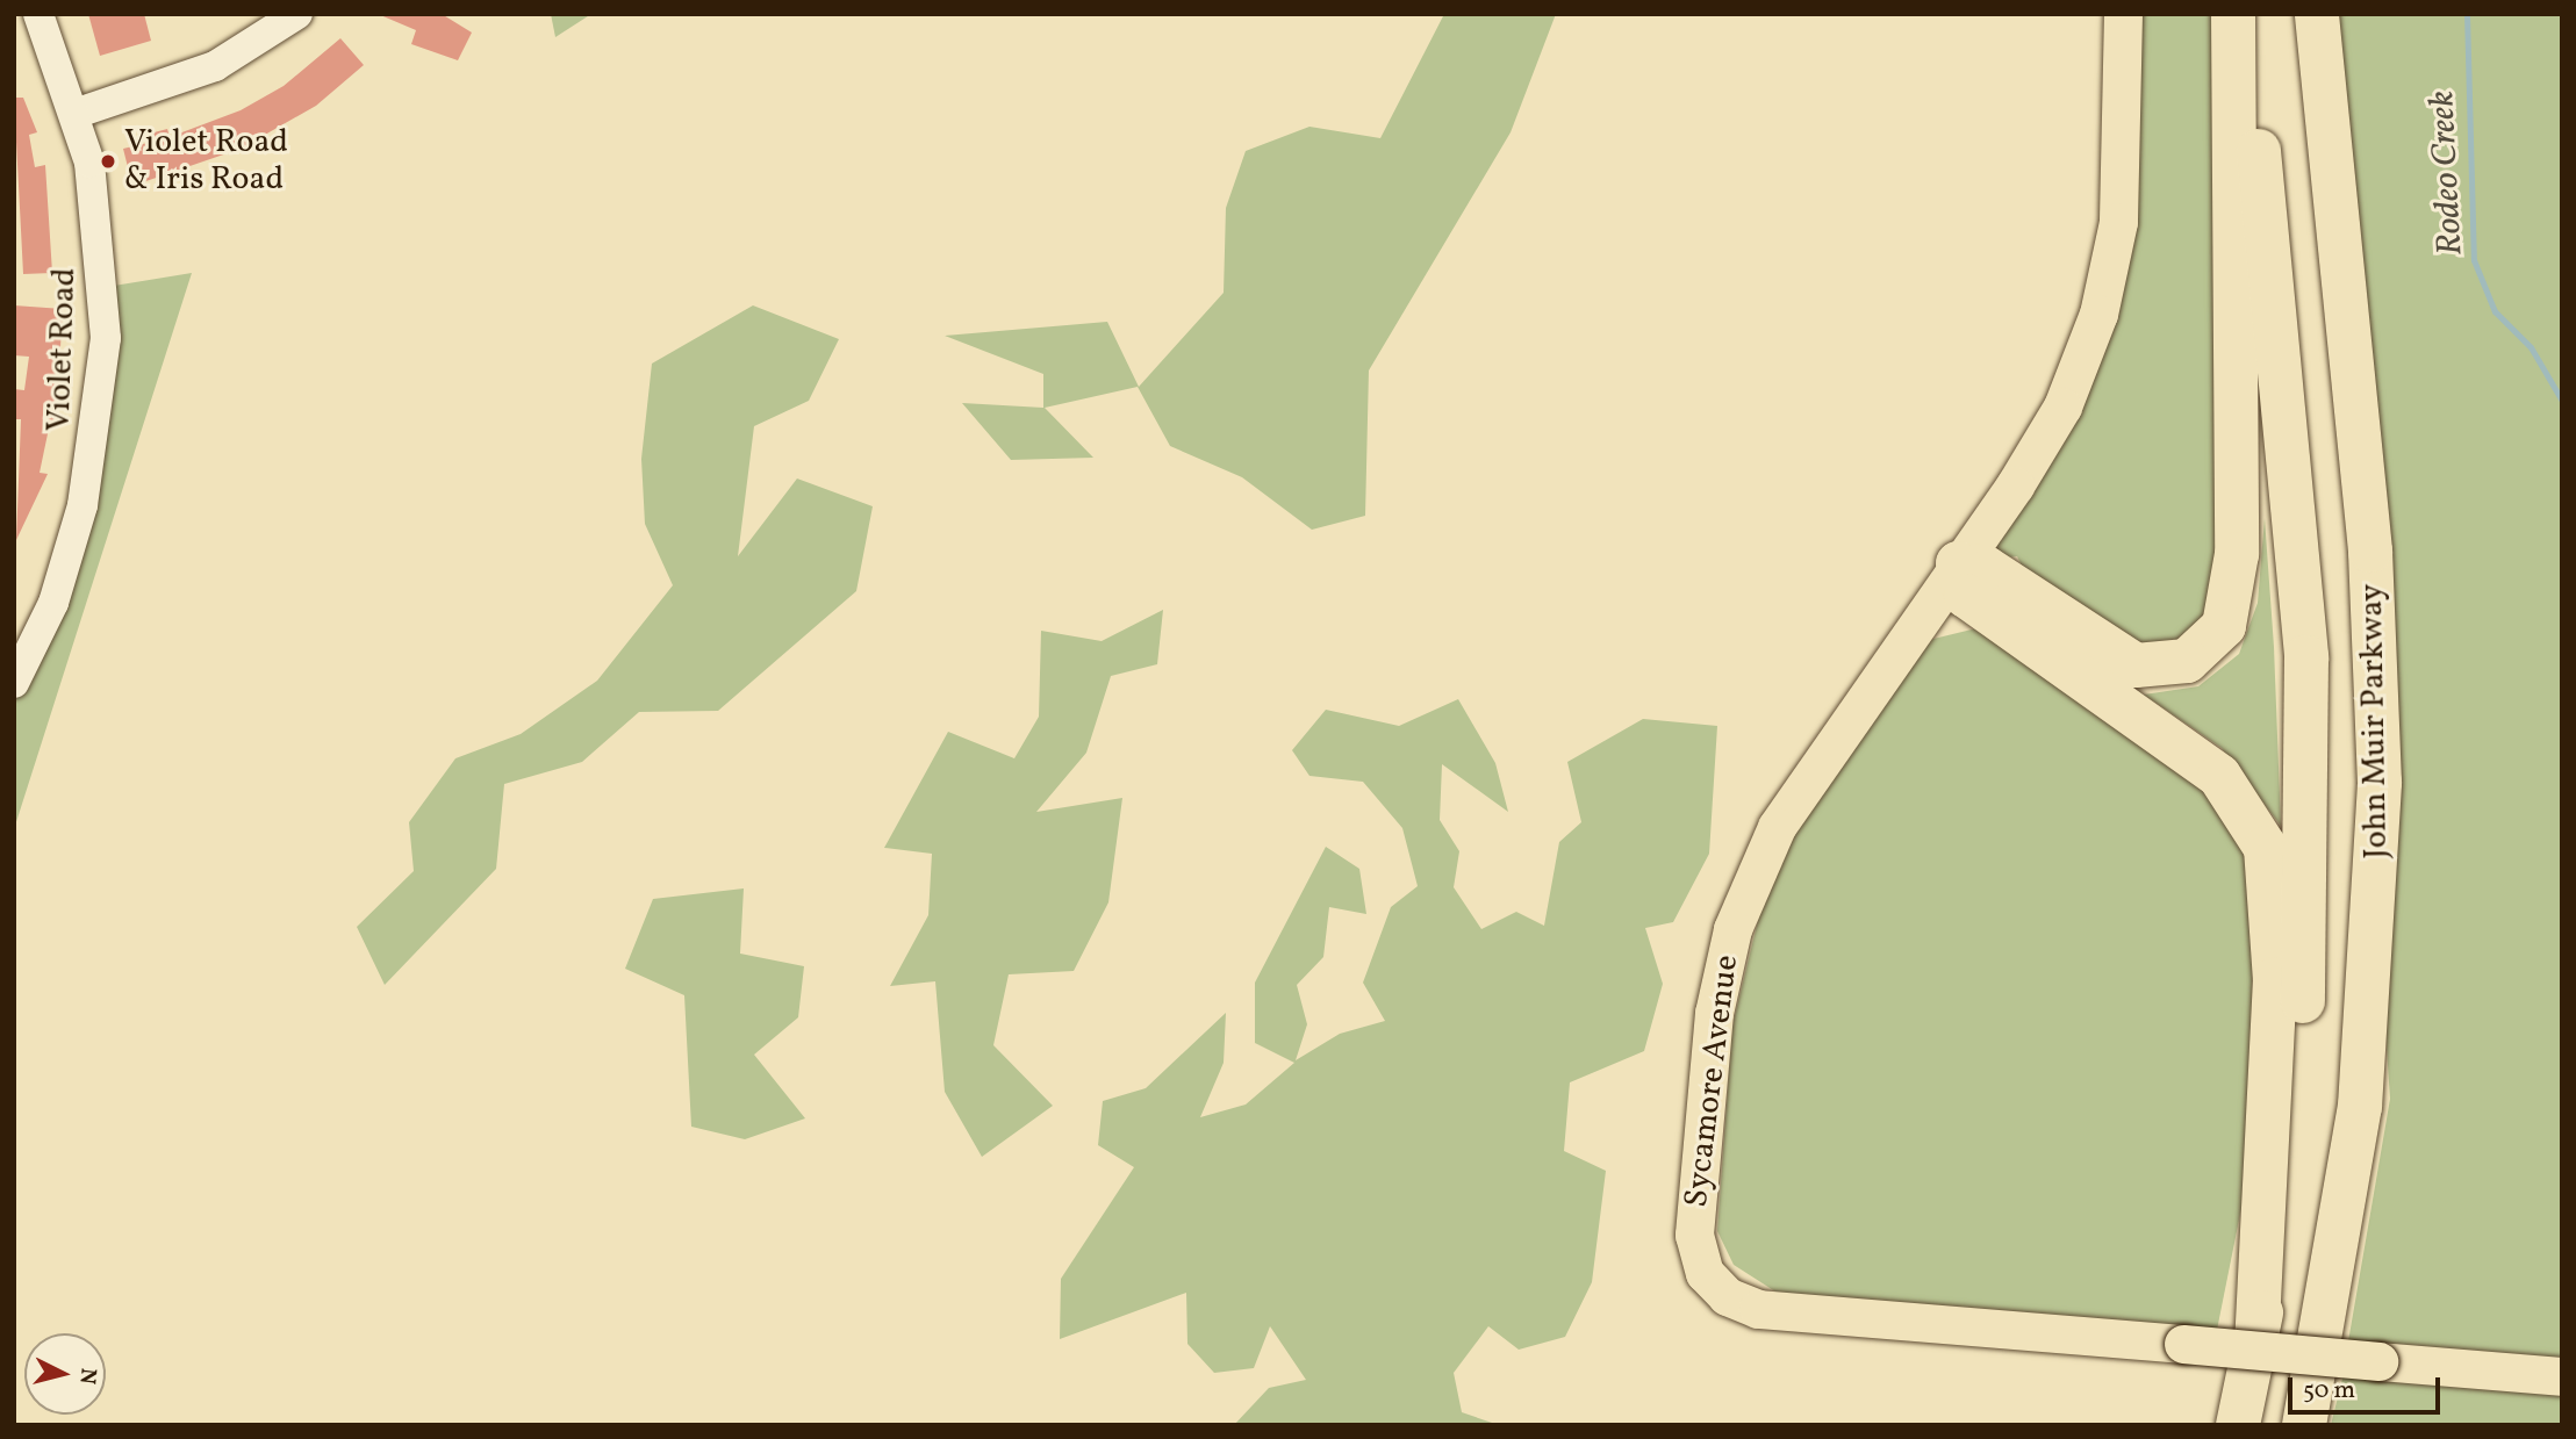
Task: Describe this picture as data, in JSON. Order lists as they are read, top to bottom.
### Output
{
  "streets": {
    "highway": ["John Muir Parkway"],
    "main road": ["Sycamore Avenue"],
    "street": ["Violet Road"]
  },
  "water": ["Rodeo Creek"],
  "places": ["Violet Road & Iris Road"],
  "scale_bar": "50 m",
  "north": "right"
}
